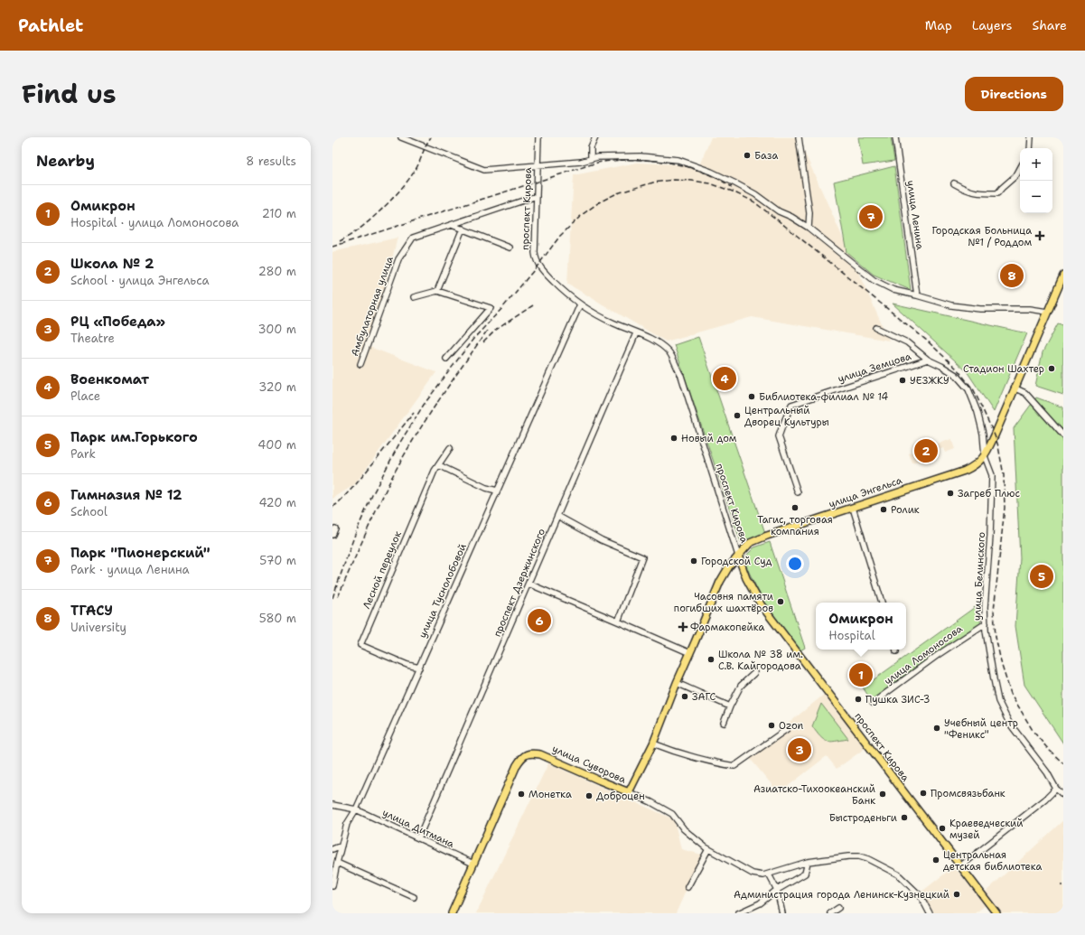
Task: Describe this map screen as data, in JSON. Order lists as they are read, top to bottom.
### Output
{
  "streets": {
    "main road": ["проспект Кирова", "улица Энгельса", "улица Суворова"],
    "street": [
      "улица Ленина",
      "Амбулаторная улица",
      "улица Земцова",
      "Лесной переулок",
      "улица Белинского",
      "проспект Дзержинского",
      "улица Туснолобовой",
      "улица Ломоносова",
      "улица Дитмана"
    ]
  },
  "crossings": [
    ["проспект Кирова", "Амбулаторная улица"],
    ["проспект Кирова", "проспект Дзержинского"],
    ["проспект Кирова", "улица Туснолобовой"],
    ["проспект Кирова", "улица Суворова"],
    ["улица Земцова", "улица Белинского"],
    ["улица Энгельса", "улица Белинского"],
    ["улица Энгельса", "улица Суворова"],
    ["Лесной переулок", "улица Туснолобовой"],
    ["улица Белинского", "улица Ломоносова"],
    ["проспект Дзержинского", "улица Дитмана"],
    ["улица Туснолобовой", "улица Дитмана"],
    ["улица Суворова", "улица Дитмана"]
  ],
  "places": {
    "other": [
      "База",
      "Стадион Шахтер",
      "УЕЗЖКУ",
      "Библиотека-филиал № 14",
      "Центральный Дворец Культуры",
      "Новый дом",
      "Загреб Плюс",
      "Тагис, торговая компания",
      "Ролик",
      "Городской Суд",
      "Часовня памяти погибших шахтёров",
      "Школа № 38 им. С.В. Кайгородова",
      "ЗАГС",
      "Пушка ЗИС-3",
      "Ozon",
      "Учебный центр \"Феникс\"",
      "Промсвязьбанк",
      "Монетка",
      "Азиатско-Тихоокеанский Банк",
      "Доброцен",
      "Быстроденьги",
      "Краеведческий музей",
      "Центральная детская библиотека",
      "Администрация города Ленинск-Кузнецкий"
    ],
    "health": ["Городская Больница №1 / Роддом", "Фармакопейка"]
  },
  "page": {
    "header": "Pathlet",
    "nav": ["Map", "Layers", "Share"],
    "title": "Find us",
    "buttons": "Directions",
    "heading": ["Nearby", "8 results"],
    "map_buttons": ["+", "−"],
    "list": [
      {
        "mark": "1",
        "name": "Омикрон",
        "note": "Hospital · улица Ломоносова",
        "value": "210 m"
      },
      {
        "mark": "2",
        "name": "Школа № 2",
        "note": "School · улица Энгельса",
        "value": "280 m"
      },
      {
        "mark": "3",
        "name": "РЦ «Победа»",
        "note": "Theatre",
        "value": "300 m"
      },
      {
        "mark": "4",
        "name": "Военкомат",
        "note": "Place",
        "value": "320 m"
      },
      {
        "mark": "5",
        "name": "Парк им.Горького",
        "note": "Park",
        "value": "400 m"
      },
      {
        "mark": "6",
        "name": "Гимназия № 12",
        "note": "School",
        "value": "420 m"
      },
      {
        "mark": "7",
        "name": "Парк \"Пионерский\"",
        "note": "Park · улица Ленина",
        "value": "570 m"
      },
      {
        "mark": "8",
        "name": "ТГАСУ",
        "note": "University",
        "value": "580 m"
      }
    ],
    "pins": [
      "7",
      "8",
      "4",
      "2",
      "5",
      "6",
      "1",
      "3"
    ],
    "popup": ["Омикрон", "Hospital"]
  }
}
